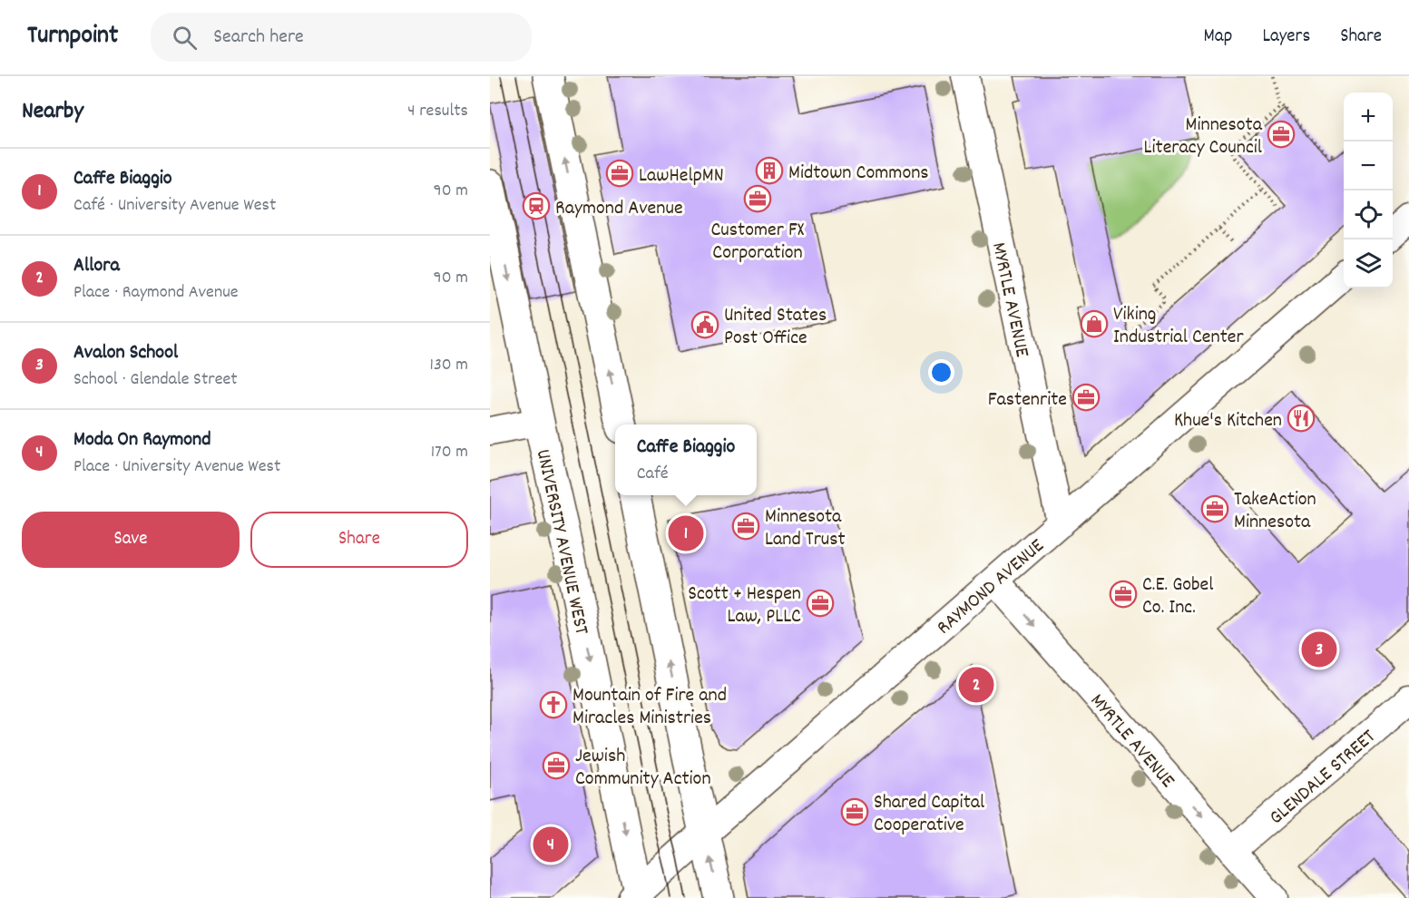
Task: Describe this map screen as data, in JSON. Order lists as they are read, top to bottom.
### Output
{
  "streets": {
    "main road": ["UNIVERSITY AVENUE WEST", "RAYMOND AVENUE"],
    "street": ["MYRTLE AVENUE", "GLENDALE STREET"]
  },
  "crossings": [
    ["MYRTLE AVENUE", "RAYMOND AVENUE"],
    ["MYRTLE AVENUE", "GLENDALE STREET"],
    ["UNIVERSITY AVENUE WEST", "RAYMOND AVENUE"]
  ],
  "one_way": ["MYRTLE AVENUE"],
  "places": {
    "office": [
      "Minnesota Literacy Council",
      "LawHelpMN",
      "Customer FX Corporation",
      "Fastenrite",
      "TakeAction Minnesota",
      "Minnesota Land Trust",
      "C.E. Gobel Co. Inc.",
      "Scott + Hespen Law, PLLC",
      "Jewish Community Action",
      "Shared Capital Cooperative"
    ],
    "building": ["Midtown Commons"],
    "station": ["Raymond Avenue"],
    "shop": ["Viking Industrial Center"],
    "public building": ["United States Post Office"],
    "restaurant": ["Khue's Kitchen"],
    "church": ["Mountain of Fire and Miracles Ministries"]
  },
  "page": {
    "header": "Turnpoint",
    "search": "Search here",
    "nav": ["Map", "Layers", "Share"],
    "heading": ["Nearby", "4 results"],
    "map_buttons": ["+", "−"],
    "list": [
      {
        "mark": "1",
        "name": "Caffe Biaggio",
        "note": "Café · University Avenue West",
        "value": "90 m"
      },
      {
        "mark": "2",
        "name": "Allora",
        "note": "Place · Raymond Avenue",
        "value": "90 m"
      },
      {
        "mark": "3",
        "name": "Avalon School",
        "note": "School · Glendale Street",
        "value": "130 m"
      },
      {
        "mark": "4",
        "name": "Moda On Raymond",
        "note": "Place · University Avenue West",
        "value": "170 m"
      }
    ],
    "popup": ["Caffe Biaggio", "Café"],
    "buttons": ["Save", "Share"],
    "pins": [
      "1",
      "3",
      "2",
      "4"
    ]
  }
}
